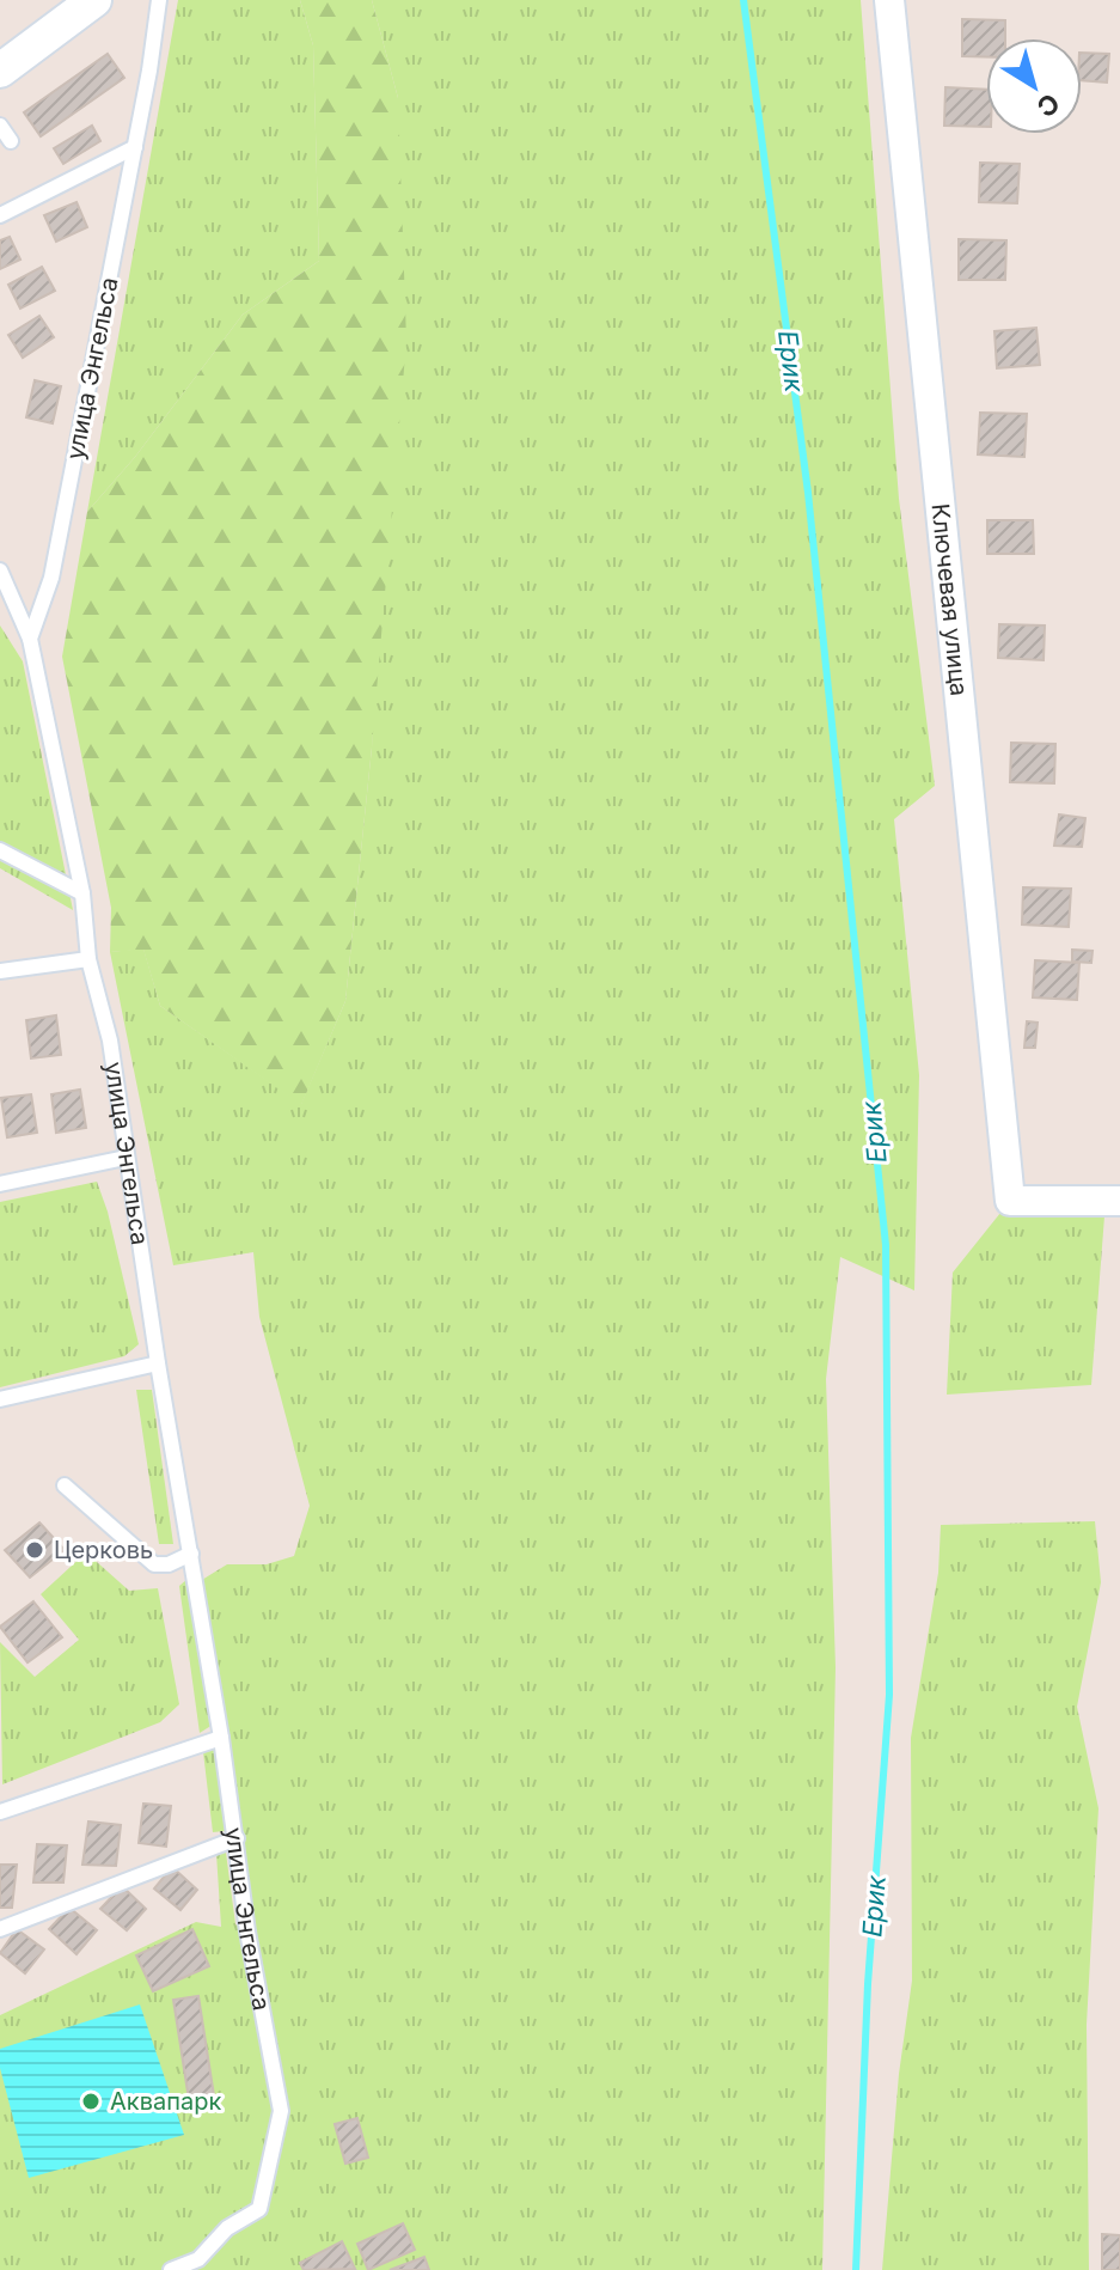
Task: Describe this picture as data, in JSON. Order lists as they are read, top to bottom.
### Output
{
  "streets": {
    "street": ["Ключевая улица"],
    "lane": ["улица Энгельса"]
  },
  "water": ["Ерик"],
  "places": ["Церковь", "Аквапарк"],
  "north": "bottom right"
}
